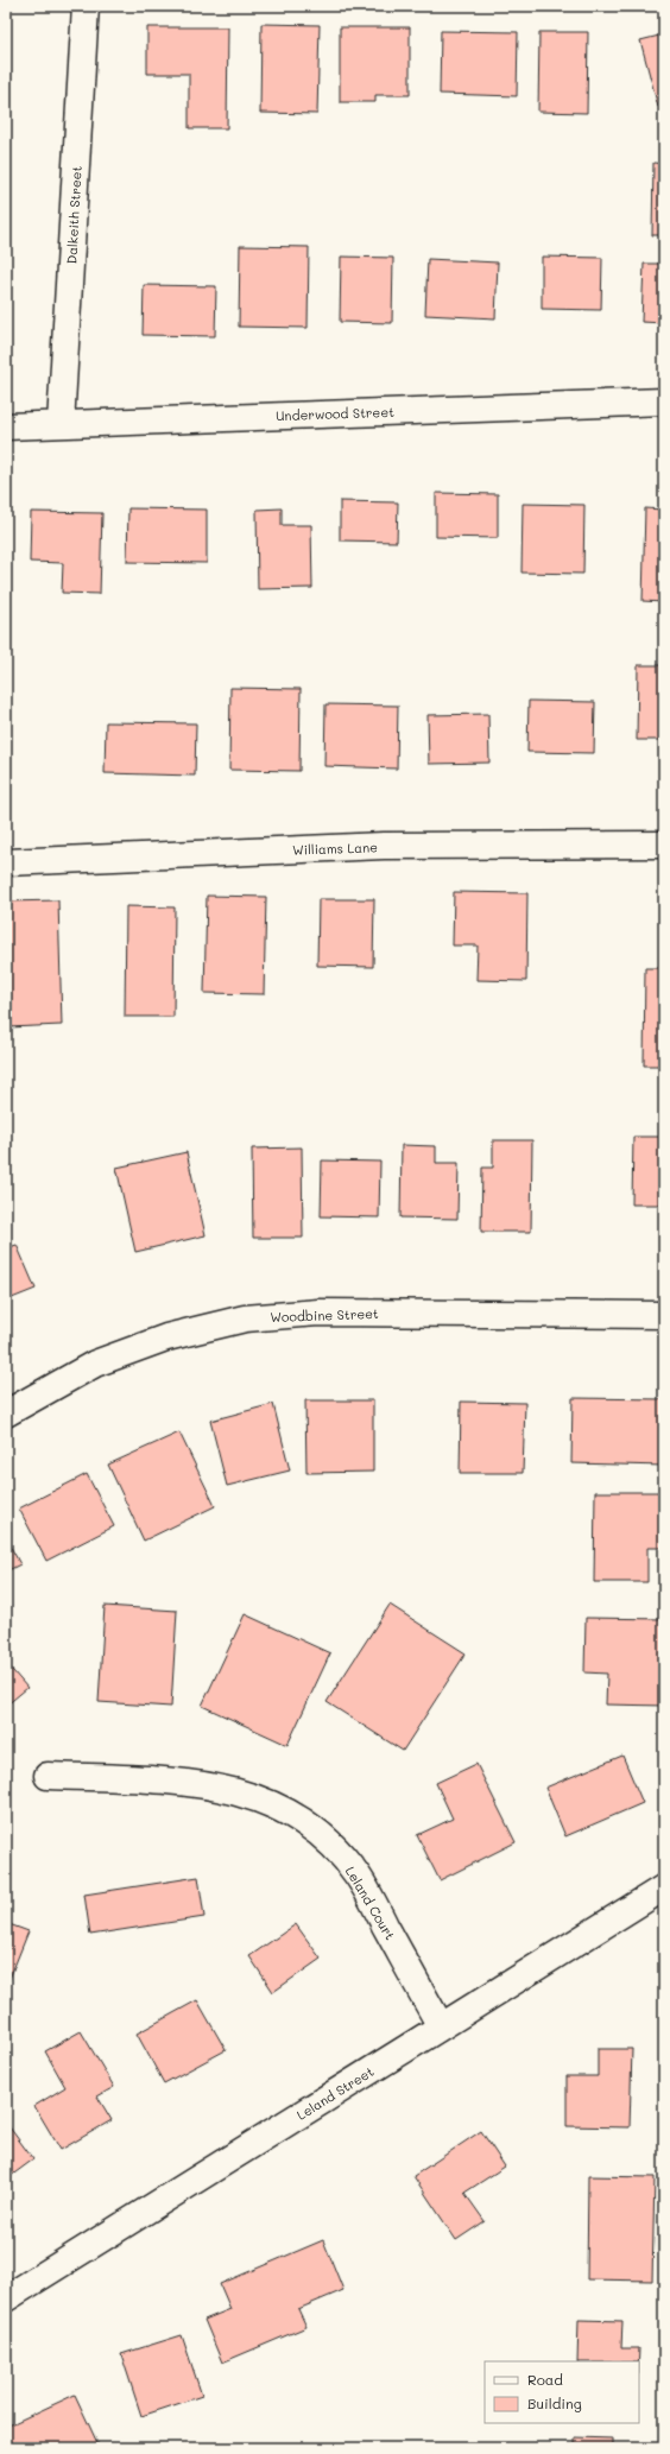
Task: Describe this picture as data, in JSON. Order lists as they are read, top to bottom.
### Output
{
  "streets": {
    "street": [
      "Dalkeith Street",
      "Underwood Street",
      "Williams Lane",
      "Woodbine Street",
      "Leland Court",
      "Leland Street"
    ]
  },
  "crossings": [
    ["Dalkeith Street", "Underwood Street"],
    ["Leland Court", "Leland Street"]
  ],
  "legend": ["Road", "Building"]
}
